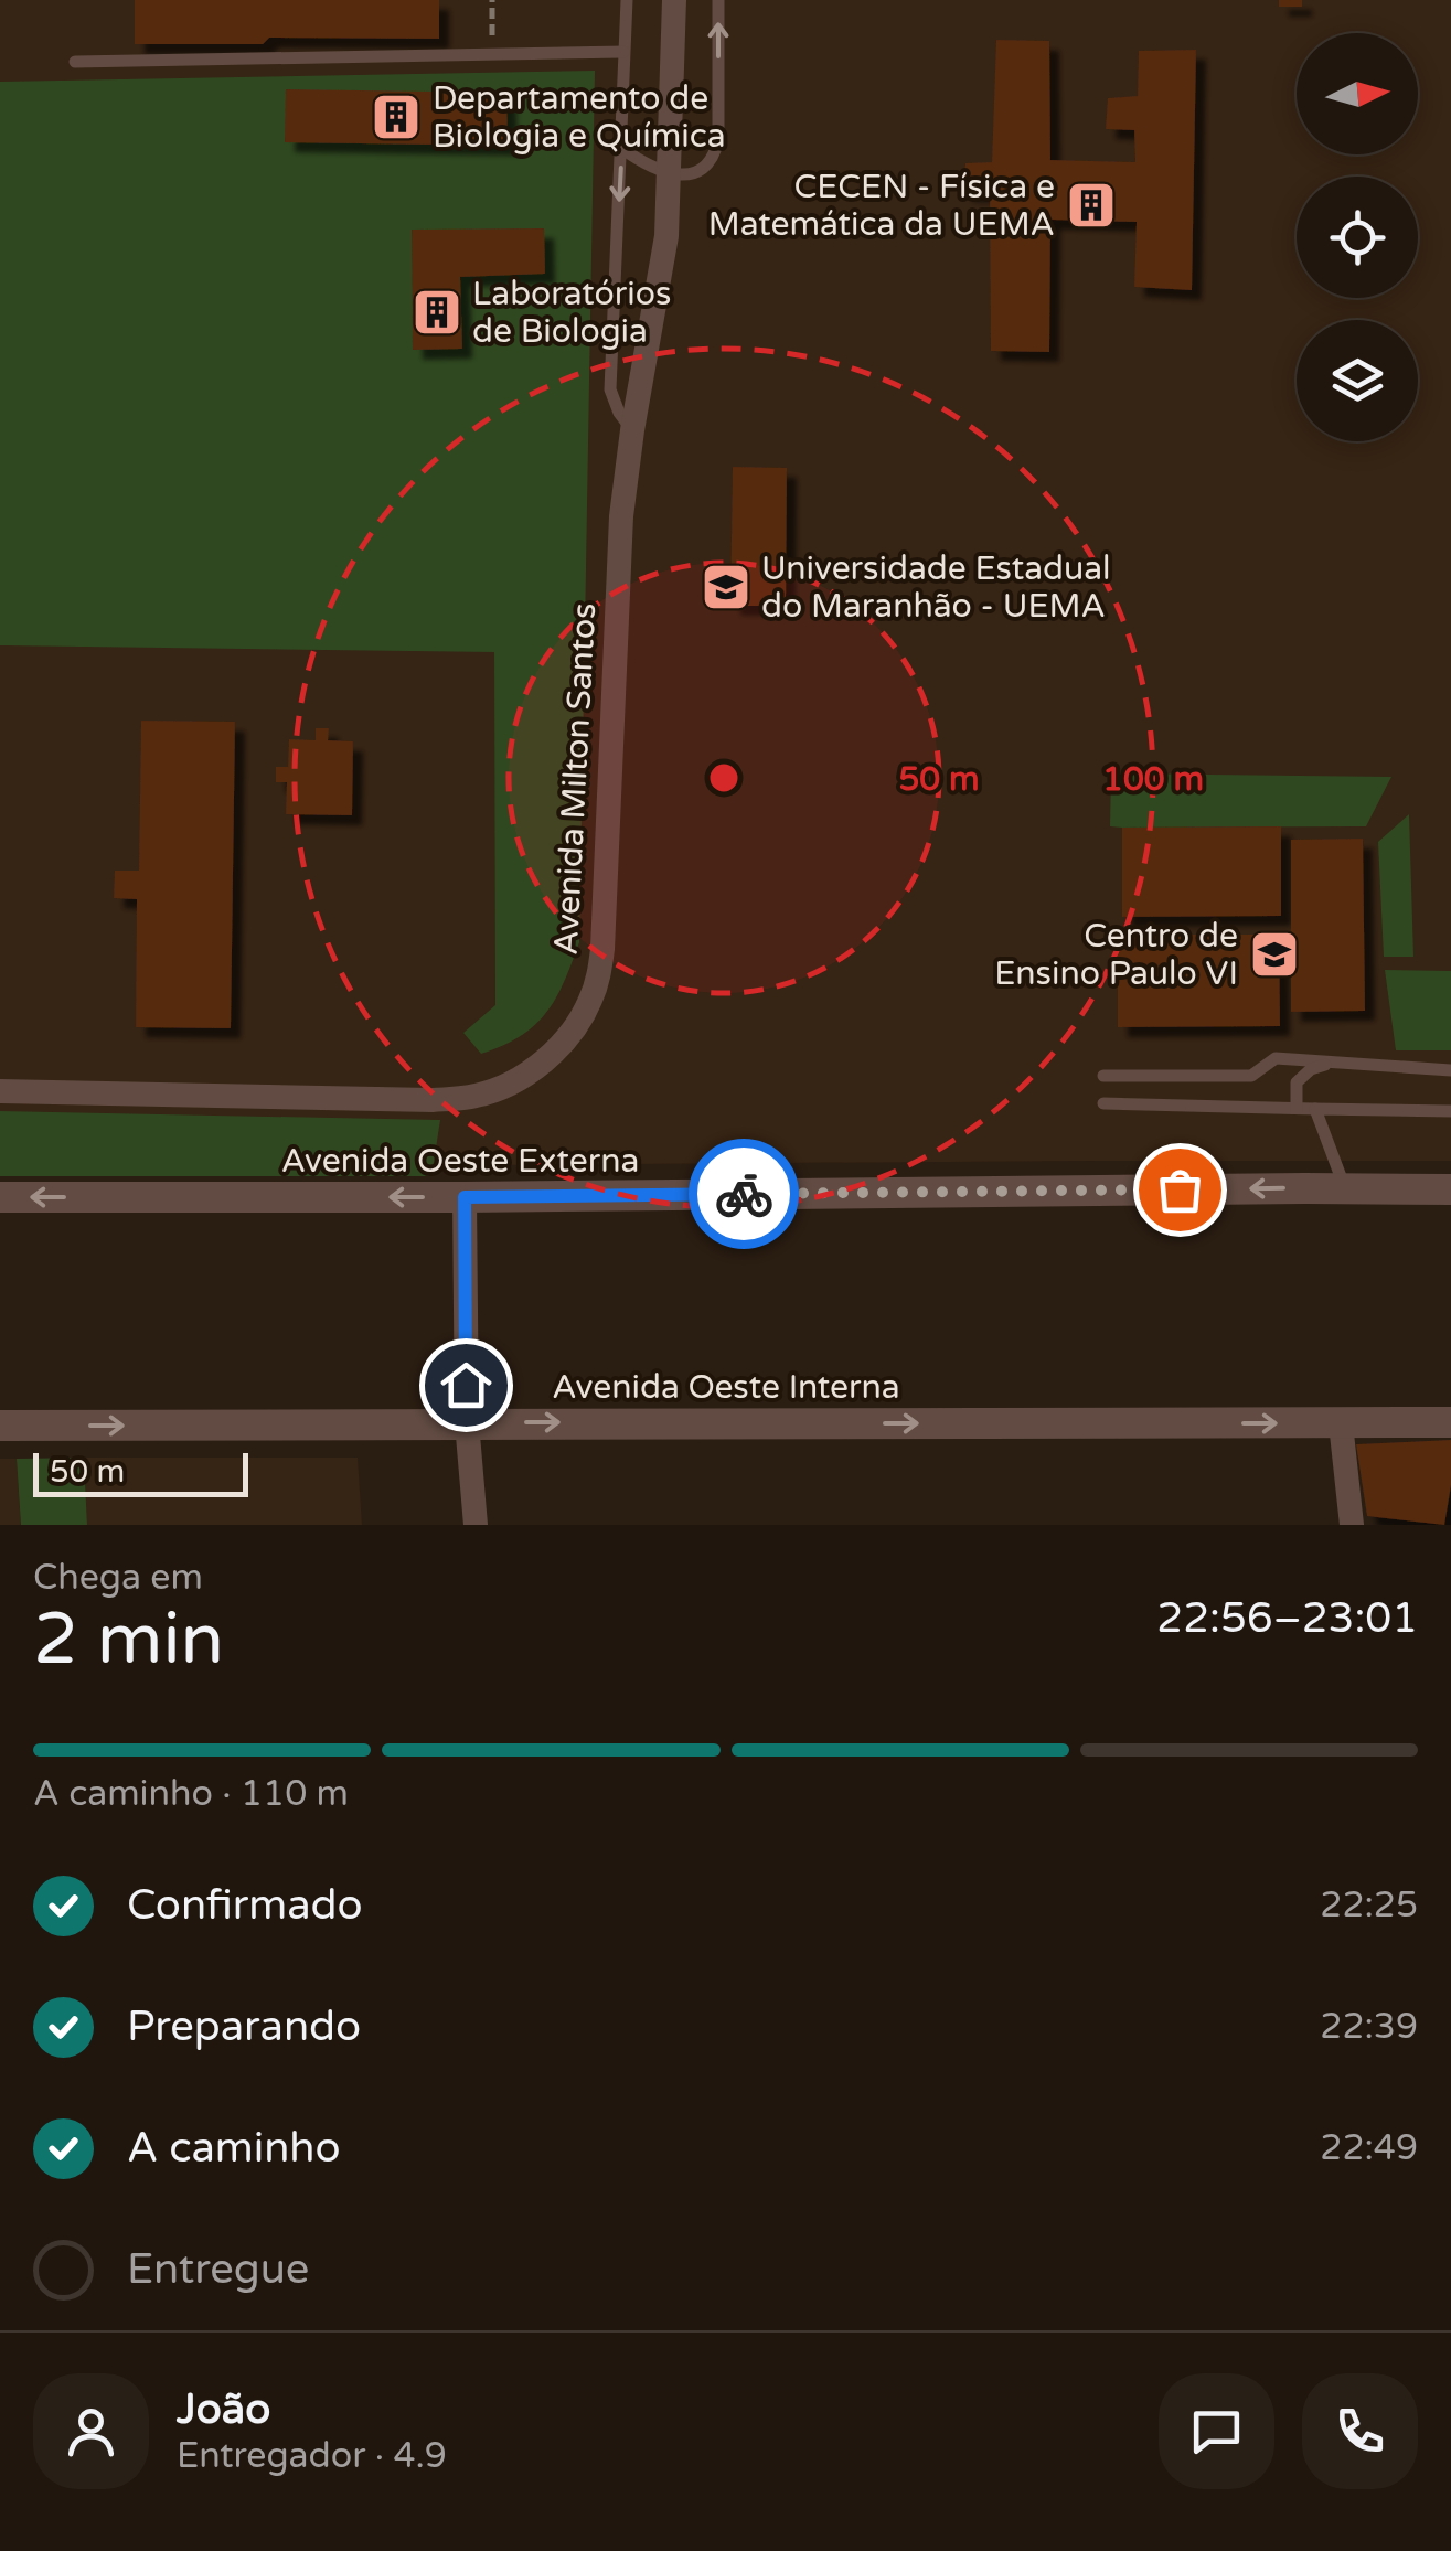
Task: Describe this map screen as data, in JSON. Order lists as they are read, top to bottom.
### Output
{
  "streets": {
    "street": ["Avenida Milton Santos", "Avenida Oeste Externa", "Avenida Oeste Interna"]
  },
  "one_way": ["Avenida Oeste Externa", "Avenida Oeste Interna"],
  "places": {
    "building": ["Departamento de Biologia e Química", "CECEN - Física e Matemática da UEMA", "Laboratórios de Biologia"],
    "school or university": ["Universidade Estadual do Maranhão - UEMA", "Centro de Ensino Paulo VI"]
  },
  "scale_bar": "50 m",
  "north": "right",
  "page": {
    "scale": "50 m",
    "heading": ["2 min", "Chega em", "22:56–23:01"],
    "panel": ["João", "Entregador · 4.9"],
    "bar": "A caminho · 110 m",
    "list": [
      ["Confirmado", "22:25"],
      ["Preparando", "22:39"],
      ["A caminho", "22:49"],
      "Entregue"
    ]
  },
  "rings": ["50 m", "100 m"]
}
